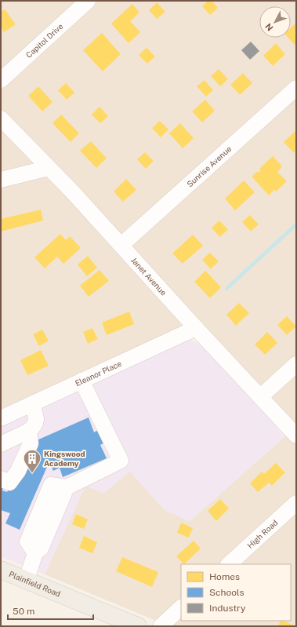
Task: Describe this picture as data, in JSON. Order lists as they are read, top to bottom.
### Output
{
  "streets": {
    "main road": ["Plainfield Road"],
    "street": [
      "Capitol Drive",
      "Sunrise Avenue",
      "Janet Avenue",
      "Eleanor Place",
      "High Road"
    ]
  },
  "crossings": [
    ["Sunrise Avenue", "Janet Avenue"],
    ["Janet Avenue", "Eleanor Place"]
  ],
  "places": {
    "building": ["Kingswood Academy"]
  },
  "legend": ["Homes", "Schools", "Industry"],
  "scale_bar": "50 m",
  "north": "bottom left"
}
